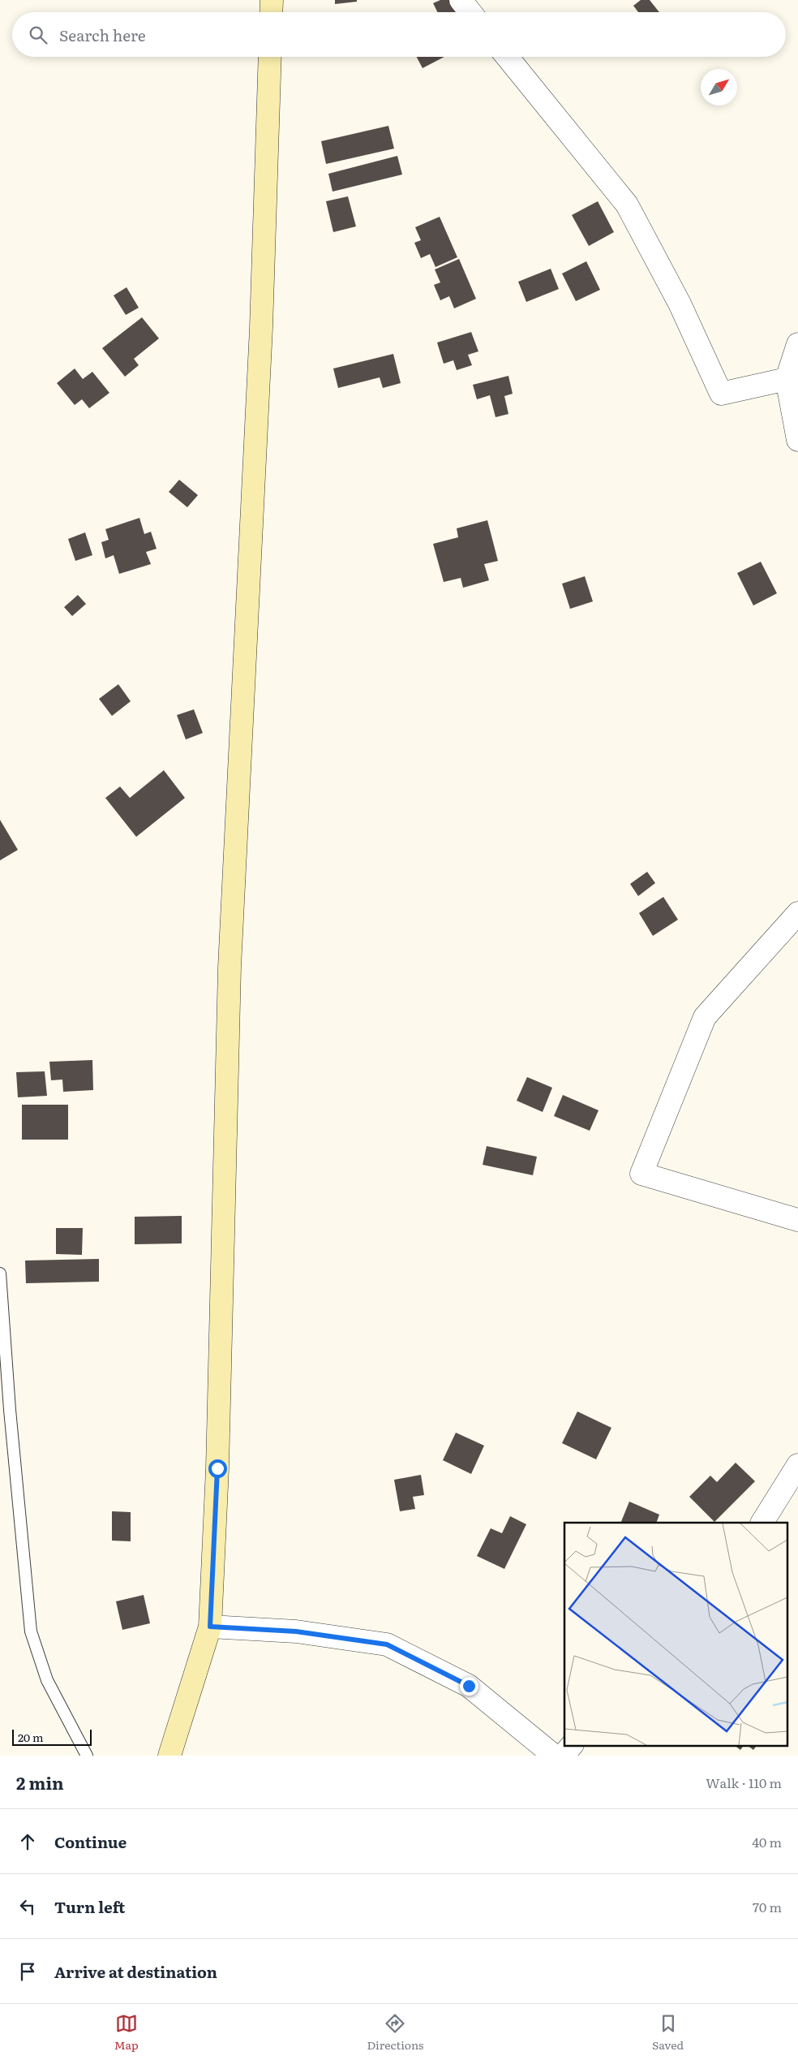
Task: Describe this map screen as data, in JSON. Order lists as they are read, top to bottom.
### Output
{
  "scale_bar": "20 m",
  "north": "top right",
  "page": {
    "search": "Search here",
    "scale": "20 m",
    "heading": ["2 min", "Walk · 110 m"],
    "list": [
      ["Continue", "40 m"],
      ["Turn left", "70 m"],
      "Arrive at destination"
    ],
    "nav": ["Map", "Directions", "Saved"]
  }
}
